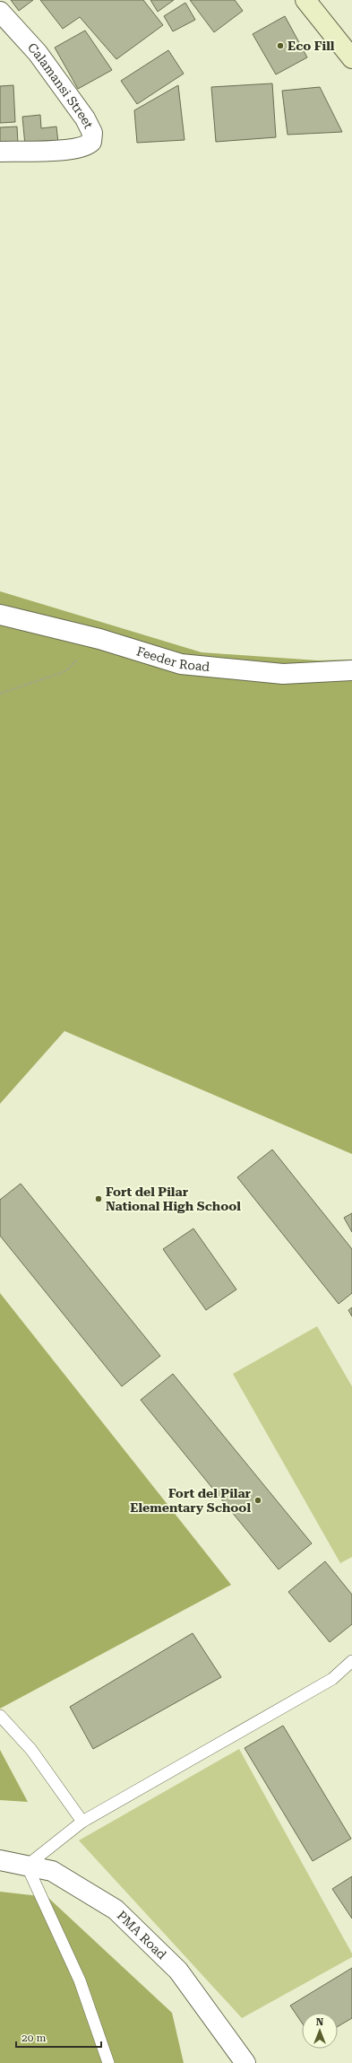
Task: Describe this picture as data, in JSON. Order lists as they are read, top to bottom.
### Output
{
  "streets": {
    "street": ["Calamansi Street", "Feeder Road", "PMA Road"]
  },
  "places": ["Eco Fill", "Fort del Pilar National High School", "Fort del Pilar Elementary School"],
  "scale_bar": "20 m",
  "north": "top"
}
